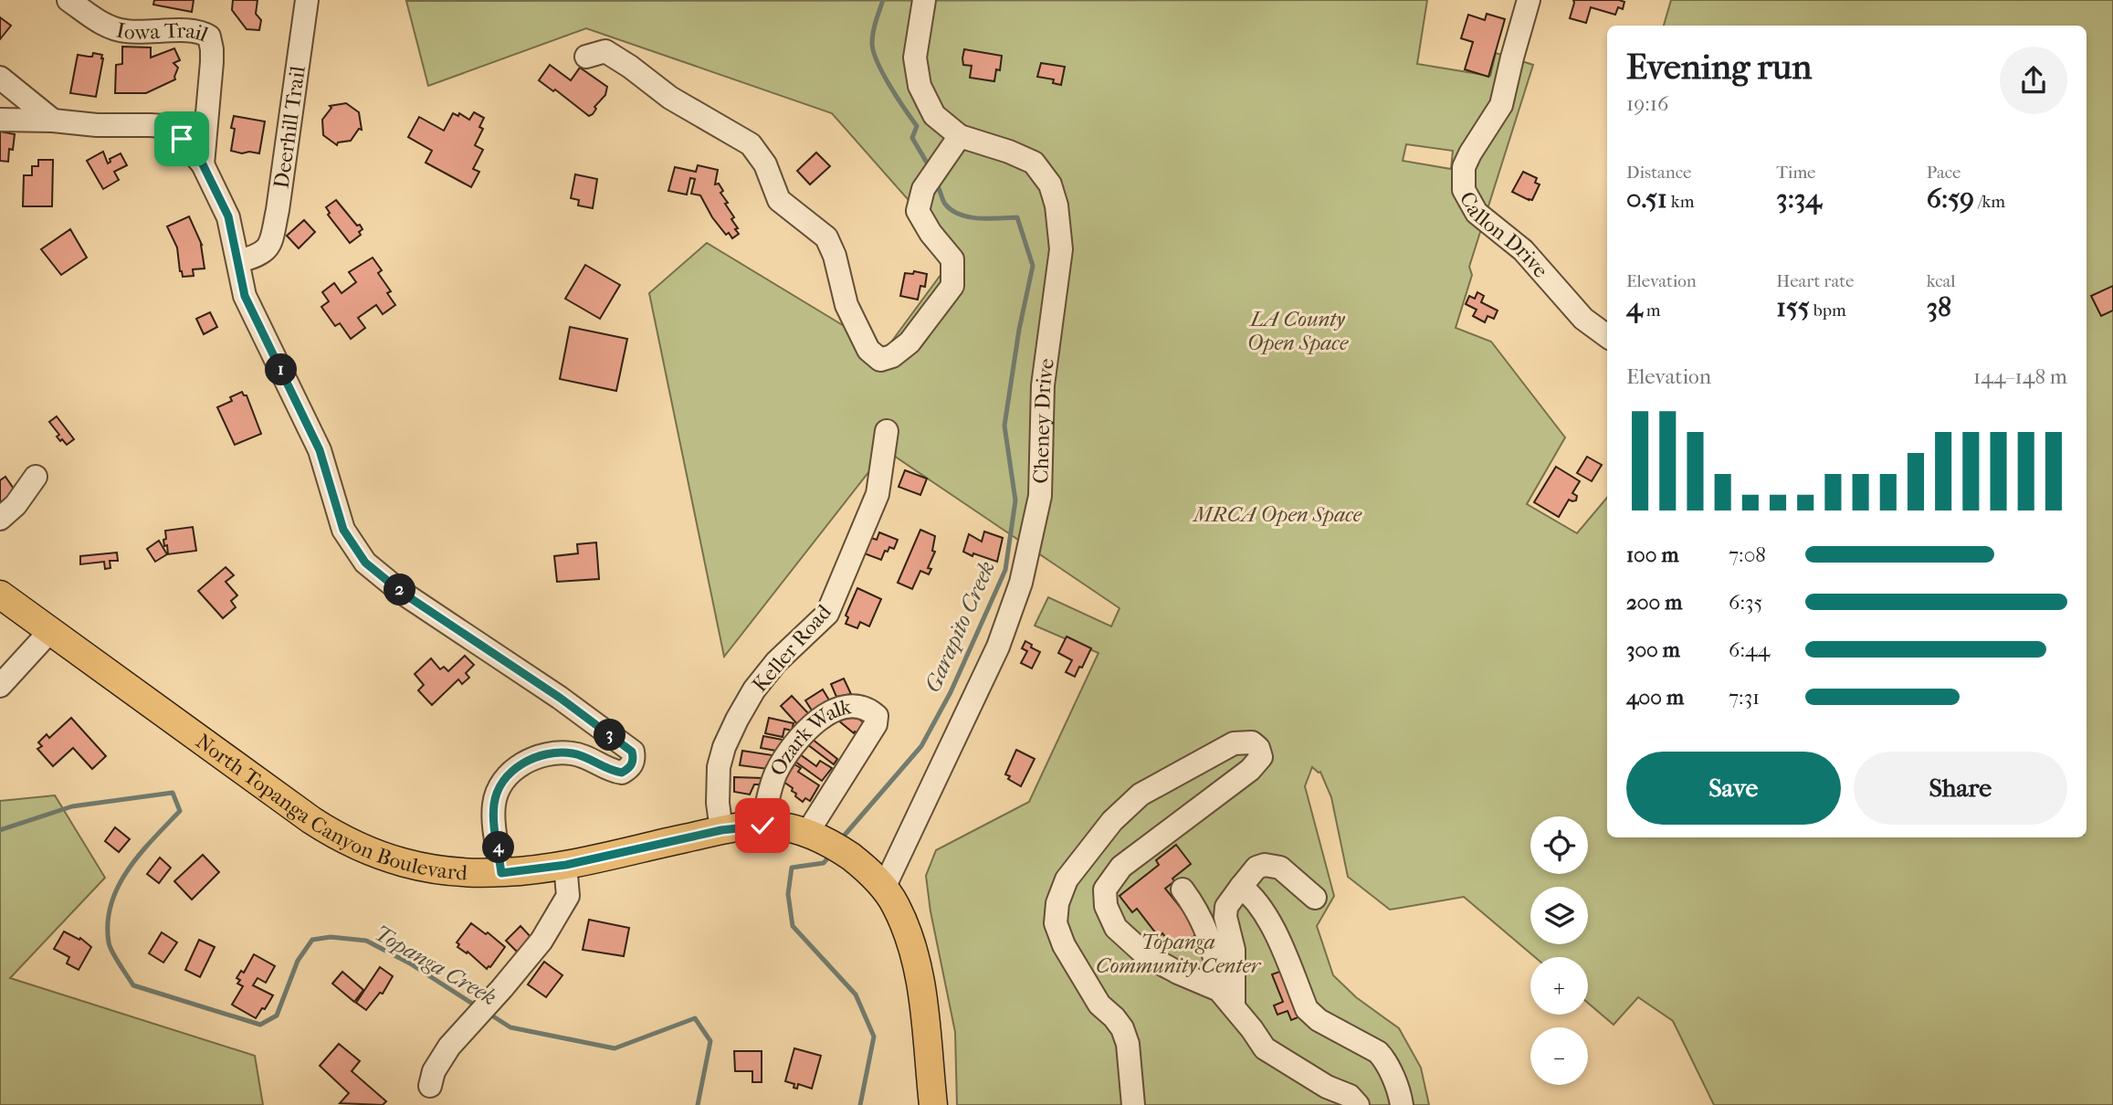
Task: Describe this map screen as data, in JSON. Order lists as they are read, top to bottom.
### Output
{
  "streets": {
    "main road": ["North Topanga Canyon Boulevard"],
    "street": [
      "Iowa Trail",
      "Deerhill Trail",
      "Callon Drive",
      "Cheney Drive",
      "Keller Road",
      "Ozark Walk"
    ]
  },
  "crossings": [
    ["Cheney Drive", "North Topanga Canyon Boulevard"],
    ["Keller Road", "North Topanga Canyon Boulevard"],
    ["Ozark Walk", "North Topanga Canyon Boulevard"]
  ],
  "water": ["Garapito Creek", "Topanga Creek"],
  "parks": ["LA County Open Space", "MRCA Open Space", "Topanga Community Center"],
  "page": {
    "heading": ["Evening run", "19:16"],
    "stats": [
      ["Distance", "0.51 km"],
      ["Time", "3:34"],
      ["Pace", "6:59 /km"],
      ["Elevation", "4 m"],
      ["Heart rate", "155 bpm"],
      ["kcal", "38"]
    ],
    "chart": ["Elevation", "144–148 m"],
    "pins": [
      "1",
      "2",
      "3",
      "4"
    ],
    "list": [
      {
        "name": "100 m",
        "note": "7:08"
      },
      {
        "name": "200 m",
        "note": "6:35"
      },
      {
        "name": "300 m",
        "note": "6:44"
      },
      {
        "name": "400 m",
        "note": "7:31"
      }
    ],
    "buttons": ["Save", "Share"],
    "map_buttons": ["+", "−"]
  }
}
